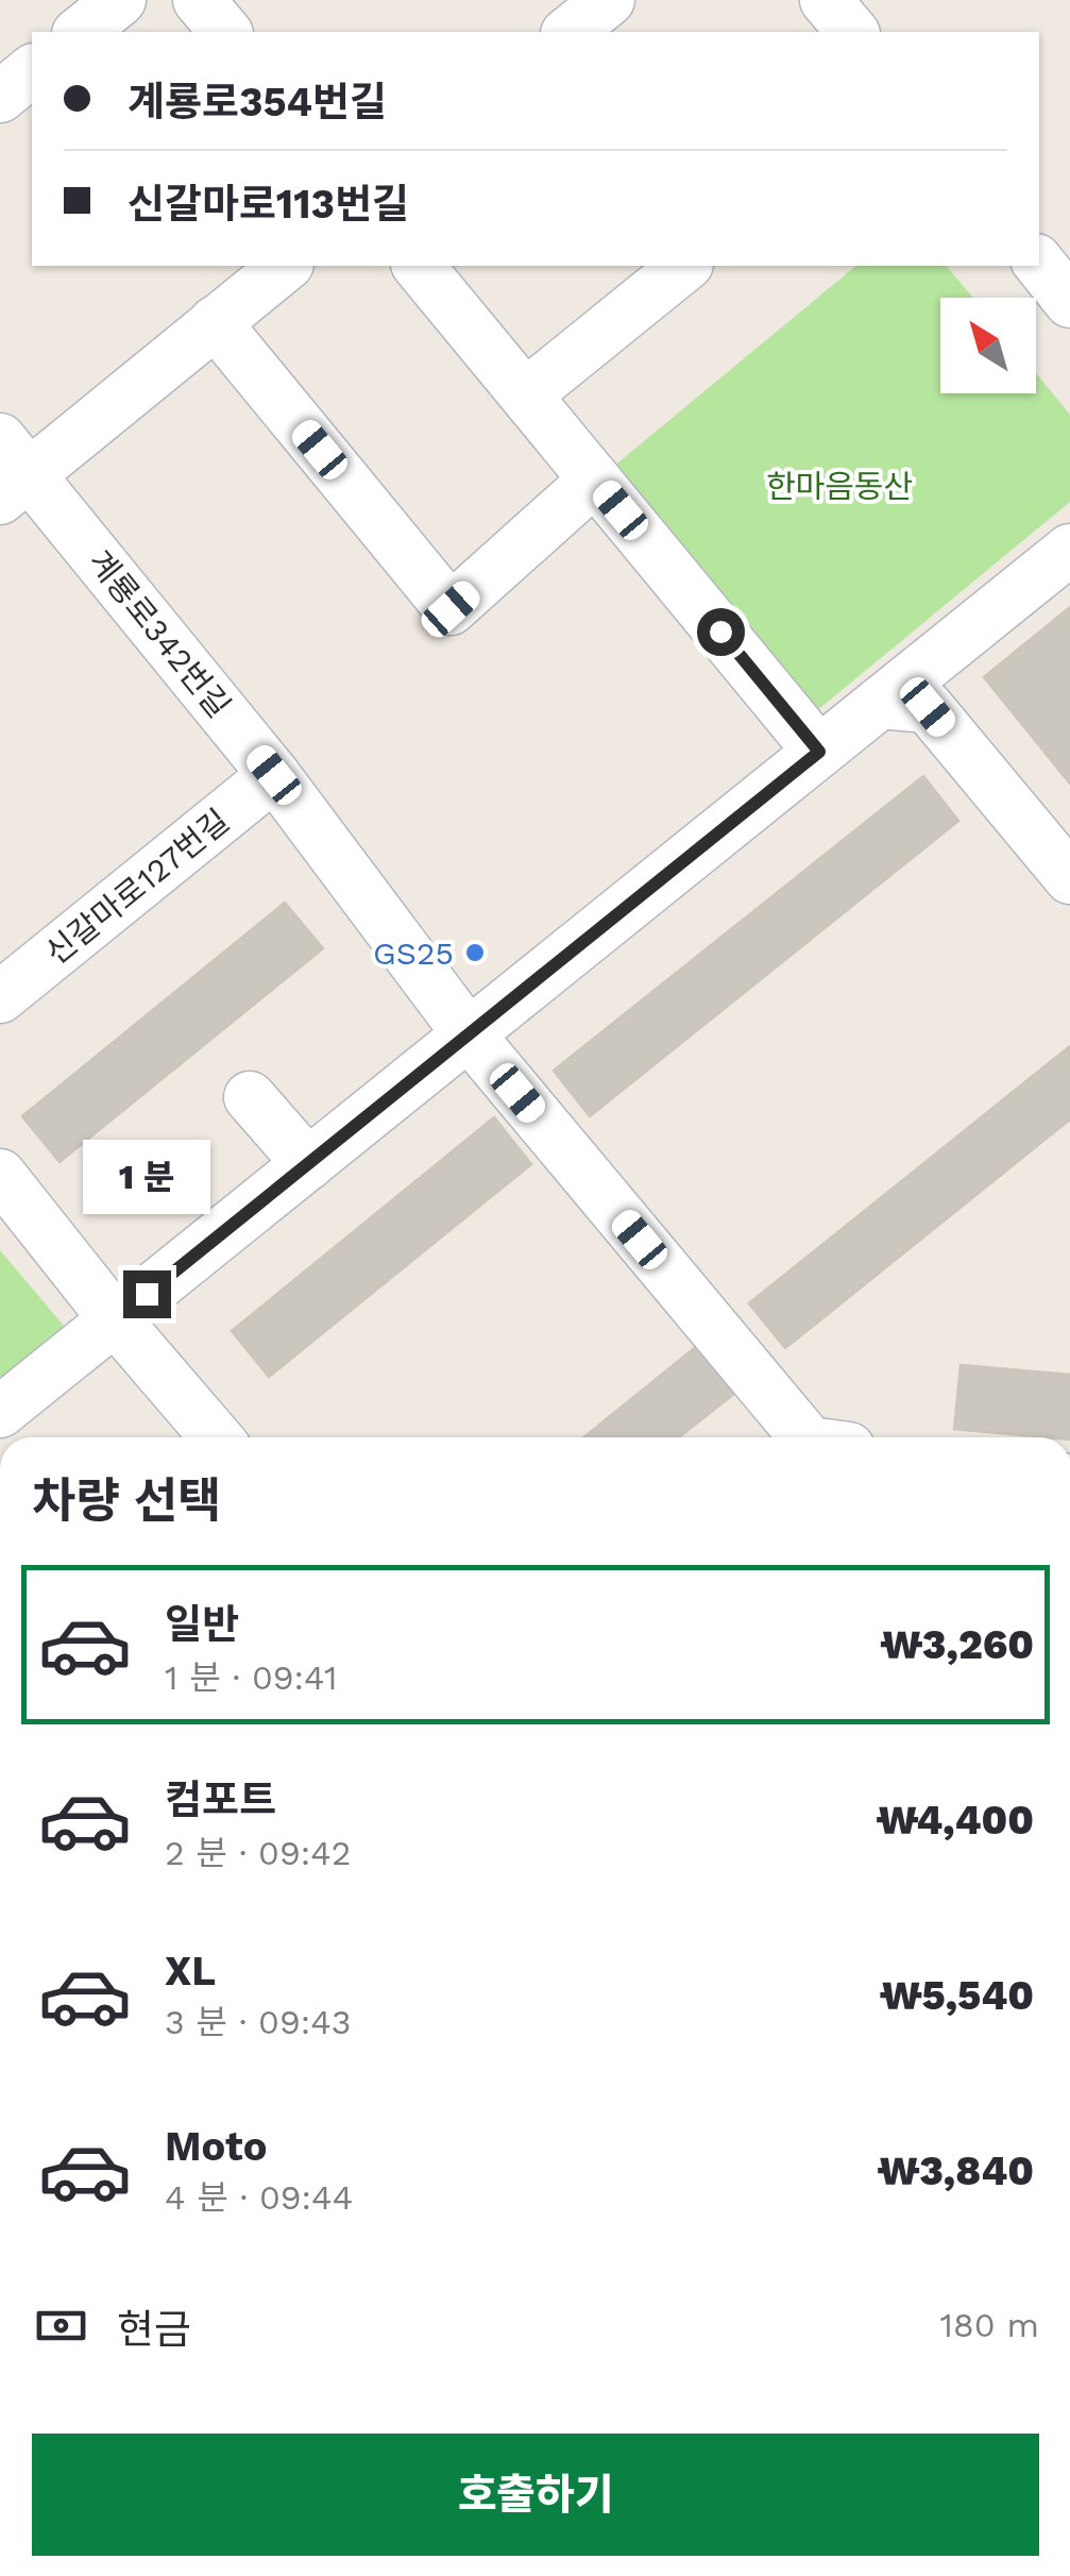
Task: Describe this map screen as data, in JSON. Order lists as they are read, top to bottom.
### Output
{
  "streets": {
    "street": ["계룡로342번길", "신갈마로127번길"]
  },
  "crossings": [
    ["계룡로342번길", "신갈마로127번길"]
  ],
  "parks": ["한마음동산"],
  "places": ["GS25"],
  "north": "top left",
  "page": {
    "banner": ["계룡로354번길", "신갈마로113번길"],
    "bubble": "1 분",
    "heading": "차량 선택",
    "list": [
      {
        "name": "일반",
        "note": "1 분 · 09:41",
        "value": "₩3,260"
      },
      {
        "name": "컴포트",
        "note": "2 분 · 09:42",
        "value": "₩4,400"
      },
      {
        "name": "XL",
        "note": "3 분 · 09:43",
        "value": "₩5,540"
      },
      {
        "name": "Moto",
        "note": "4 분 · 09:44",
        "value": "₩3,840"
      }
    ],
    "pay": ["현금", "180 m"],
    "buttons": "호출하기"
  }
}
